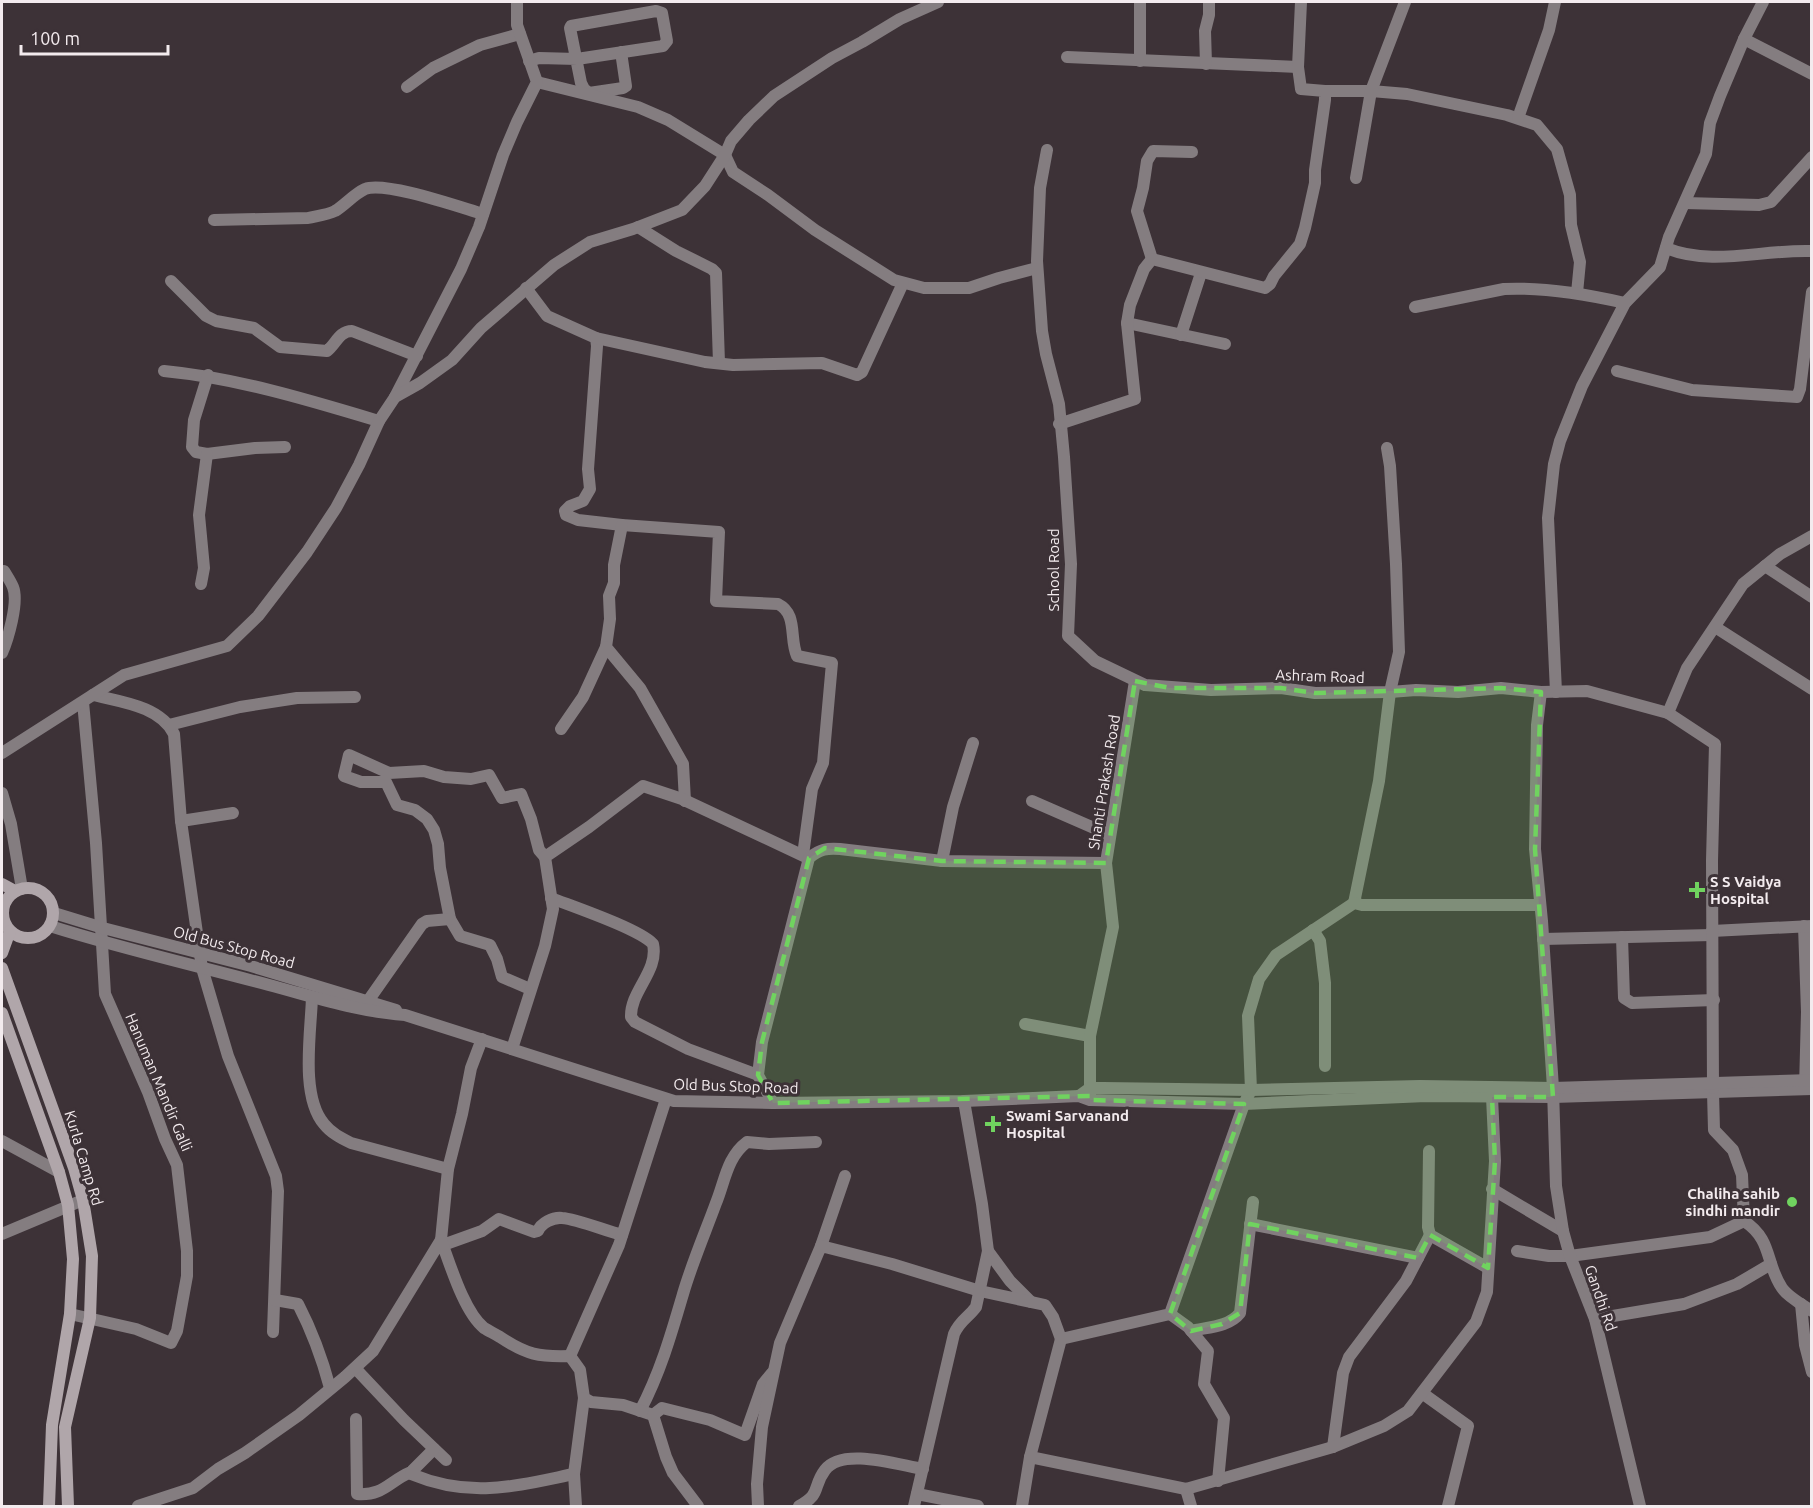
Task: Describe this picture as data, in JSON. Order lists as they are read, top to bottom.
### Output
{
  "streets": {
    "main road": ["Kurla Camp Rd"],
    "street": [
      "School Road",
      "Ashram Road",
      "Shanti Prakash Road",
      "Old Bus Stop Road",
      "Hanuman Mandir Galli",
      "Gandhi Rd"
    ]
  },
  "crossings": [
    ["School Road", "Ashram Road"],
    ["School Road", "Shanti Prakash Road"],
    ["Ashram Road", "Shanti Prakash Road"],
    ["Ashram Road", "Gandhi Rd"],
    ["Shanti Prakash Road", "Old Bus Stop Road"],
    ["Old Bus Stop Road", "Hanuman Mandir Galli"],
    ["Hanuman Mandir Galli", "Kurla Camp Rd"]
  ],
  "places": {
    "health": ["S S Vaidya Hospital", "Swami Sarvanand Hospital"],
    "other": ["Chaliha sahib sindhi mandir"]
  },
  "scale_bar": "100 m"
}
